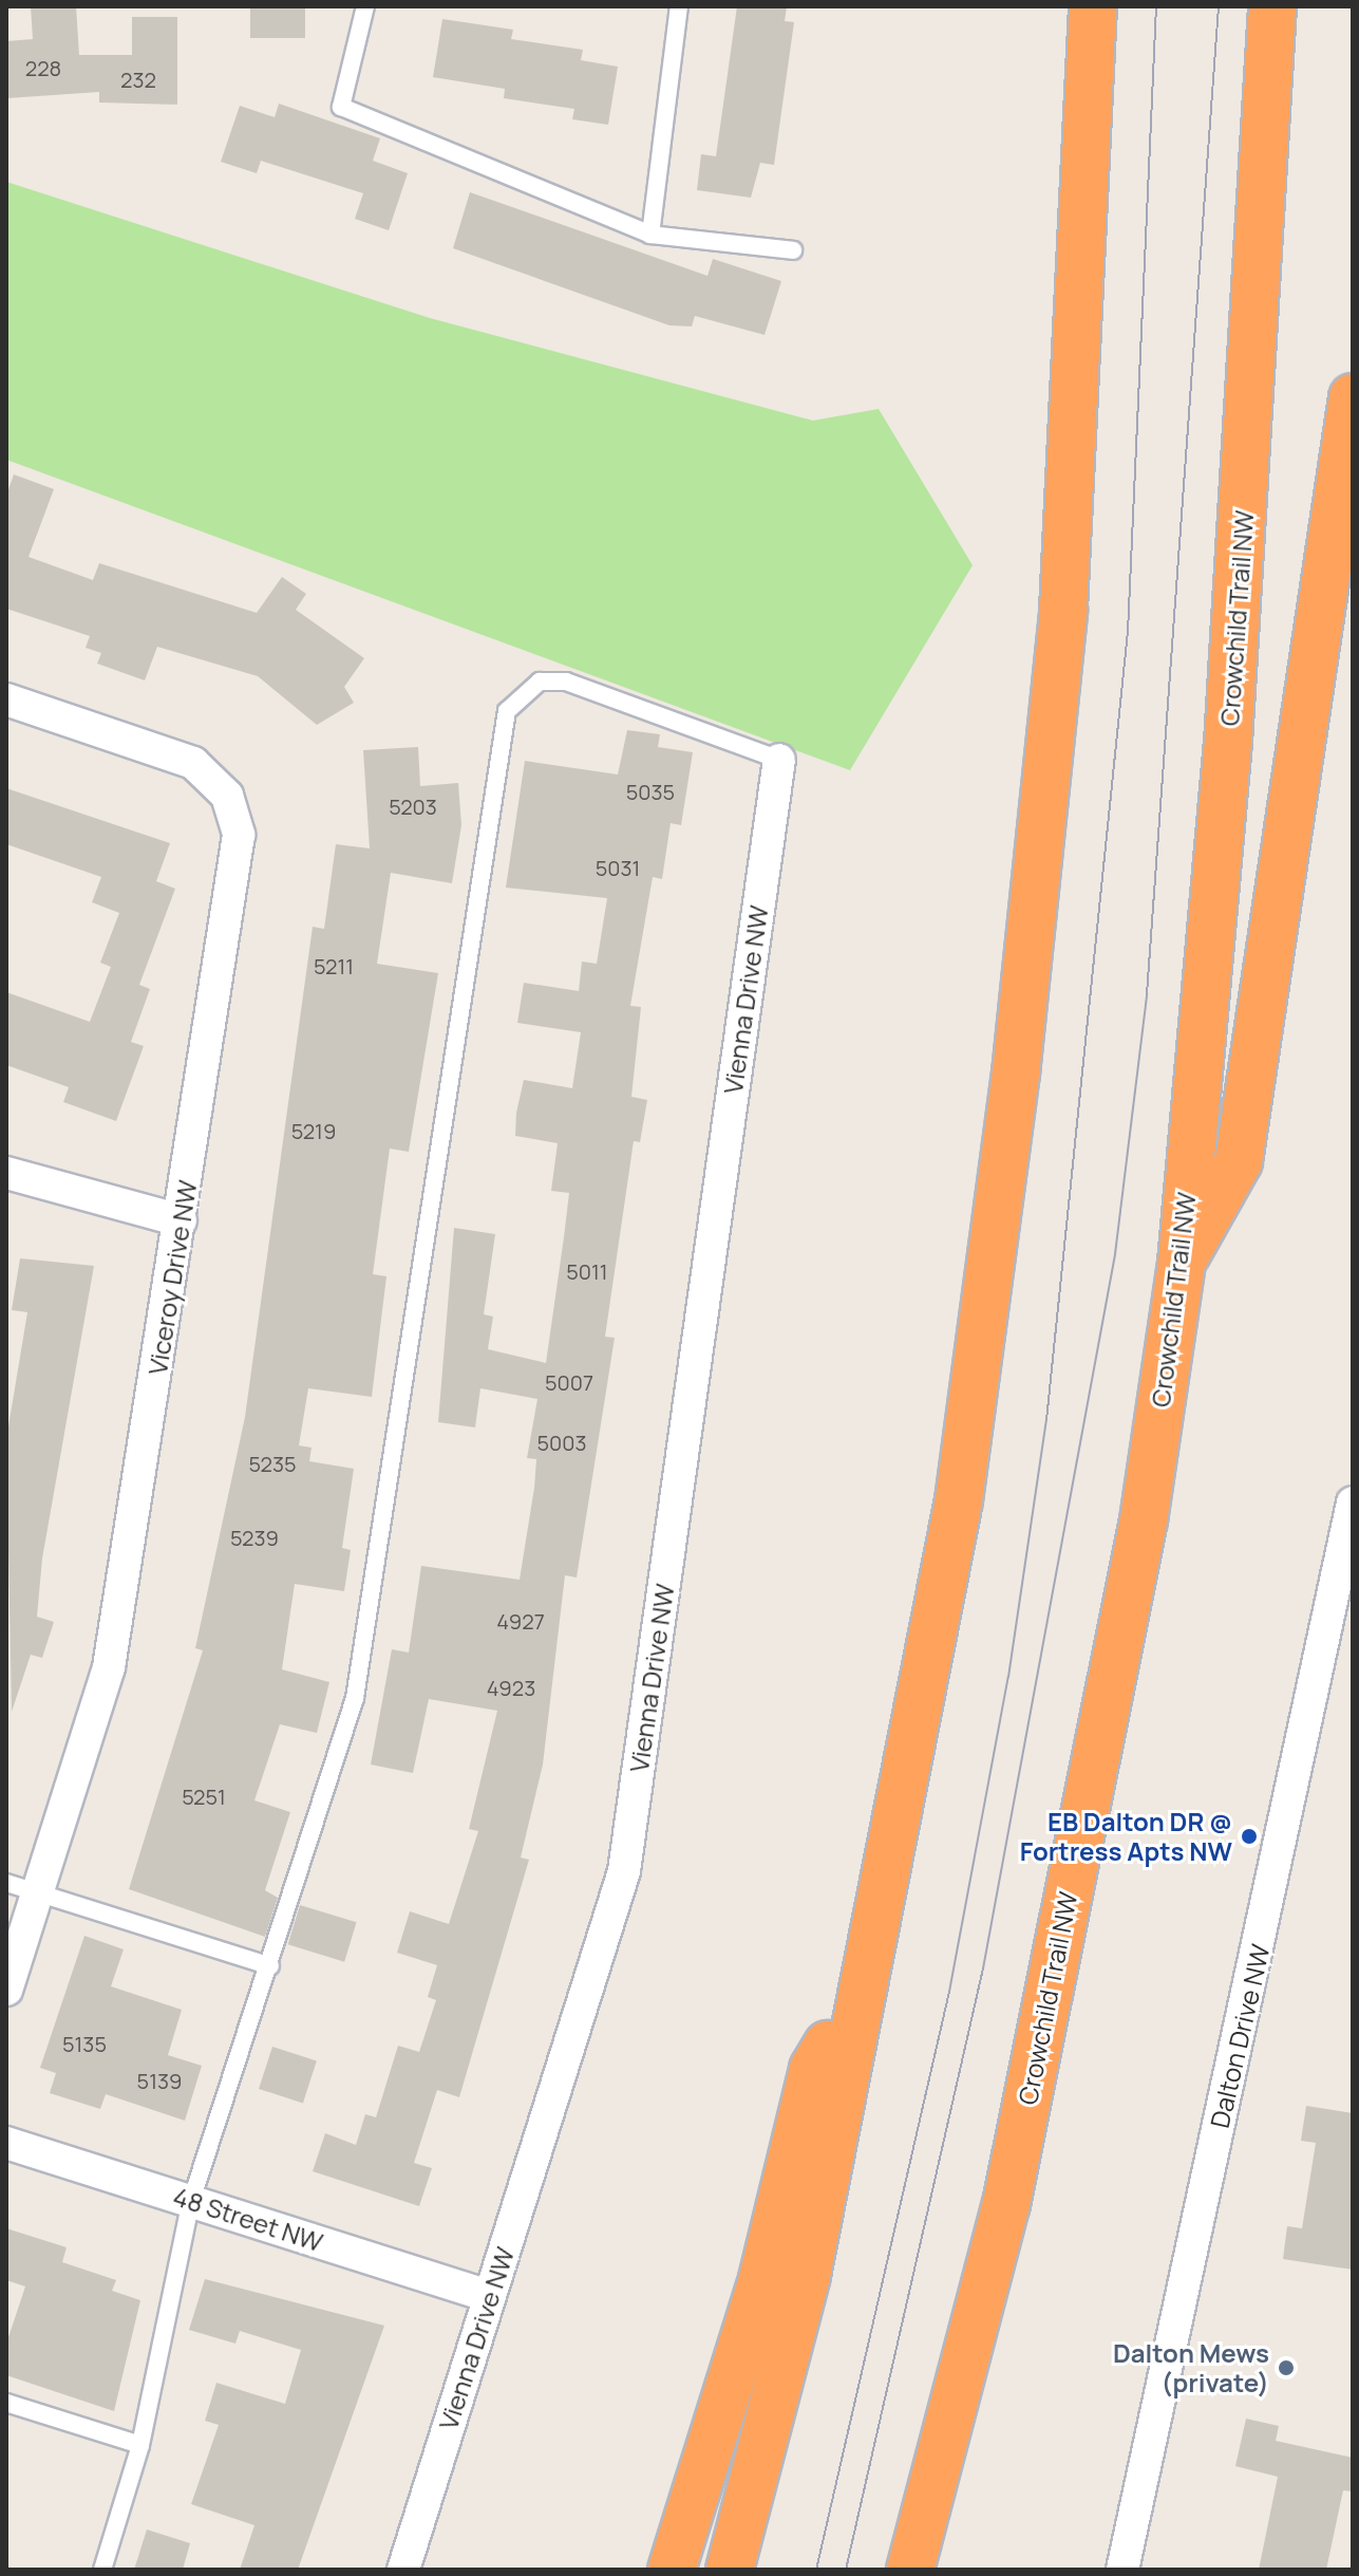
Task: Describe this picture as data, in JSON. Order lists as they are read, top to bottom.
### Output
{
  "streets": {
    "highway": ["Crowchild Trail NW"],
    "street": [
      "Vienna Drive NW",
      "Viceroy Drive NW",
      "Dalton Drive NW",
      "48 Street NW"
    ]
  },
  "crossings": [
    ["Vienna Drive NW", "48 Street NW"]
  ],
  "places": ["EB Dalton DR @ Fortress Apts NW", "Dalton Mews (private)"],
  "house_numbers": [
    "228",
    "232",
    "5035",
    "5203",
    "5031",
    "5211",
    "5219",
    "5011",
    "5007",
    "5003",
    "5235",
    "5239",
    "4927",
    "4923",
    "5251",
    "5135",
    "5139"
  ]
}
